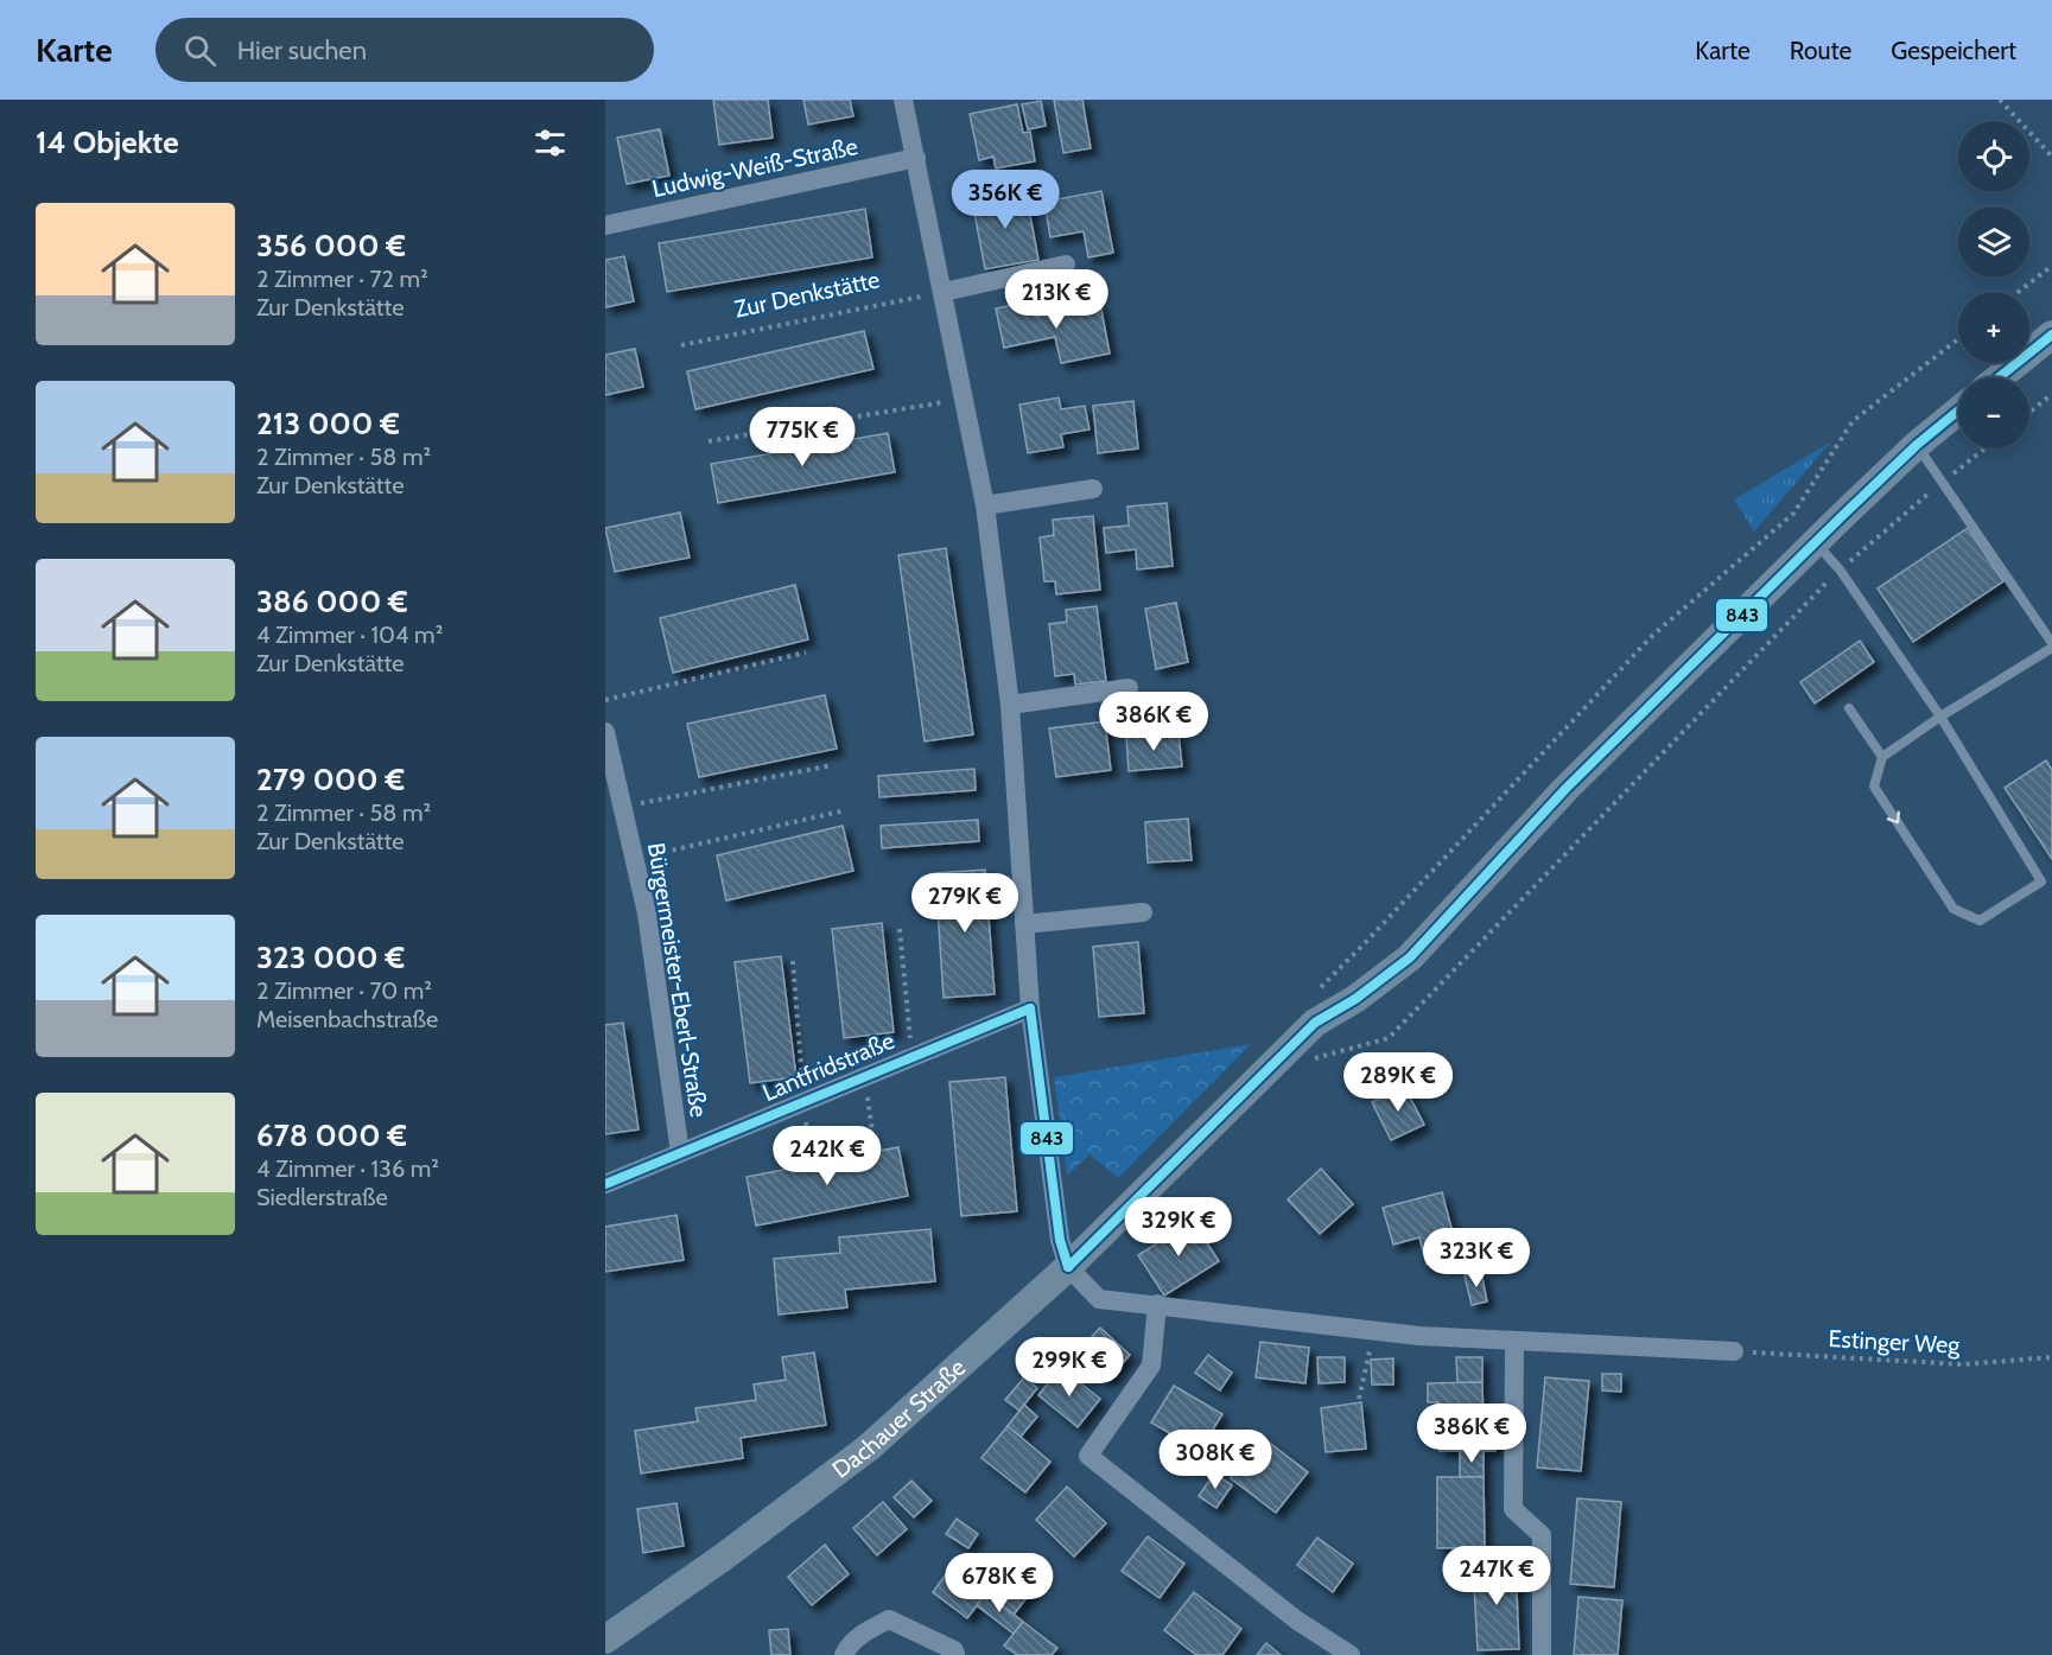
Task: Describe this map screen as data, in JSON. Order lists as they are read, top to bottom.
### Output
{
  "streets": {
    "street": [
      "Ludwig-Weiß-Straße",
      "Bürgermeister-Eberl-Straße",
      "Lantfridstraße",
      "Dachauer Straße"
    ],
    "path": ["Zur Denkstätte", "Estinger Weg"]
  },
  "crossings": [
    ["Bürgermeister-Eberl-Straße", "Lantfridstraße"]
  ],
  "lines": ["transit line 843"],
  "page": {
    "header": "Karte",
    "search": "Hier suchen",
    "nav": ["Karte", "Route", "Gespeichert"],
    "heading": "14 Objekte",
    "map_buttons": ["+", "−"],
    "price": [
      "356K €",
      "213K €",
      "775K €",
      "386K €",
      "279K €",
      "289K €",
      "242K €",
      "329K €",
      "323K €",
      "299K €",
      "386K €",
      "308K €",
      "247K €",
      "678K €"
    ],
    "list": [
      {
        "name": "356 000 €",
        "note": "2 Zimmer · 72 m² · Zur Denkstätte"
      },
      {
        "name": "213 000 €",
        "note": "2 Zimmer · 58 m² · Zur Denkstätte"
      },
      {
        "name": "386 000 €",
        "note": "4 Zimmer · 104 m² · Zur Denkstätte"
      },
      {
        "name": "279 000 €",
        "note": "2 Zimmer · 58 m² · Zur Denkstätte"
      },
      {
        "name": "323 000 €",
        "note": "2 Zimmer · 70 m² · Meisenbachstraße"
      },
      {
        "name": "678 000 €",
        "note": "4 Zimmer · 136 m² · Siedlerstraße"
      }
    ]
  }
}
